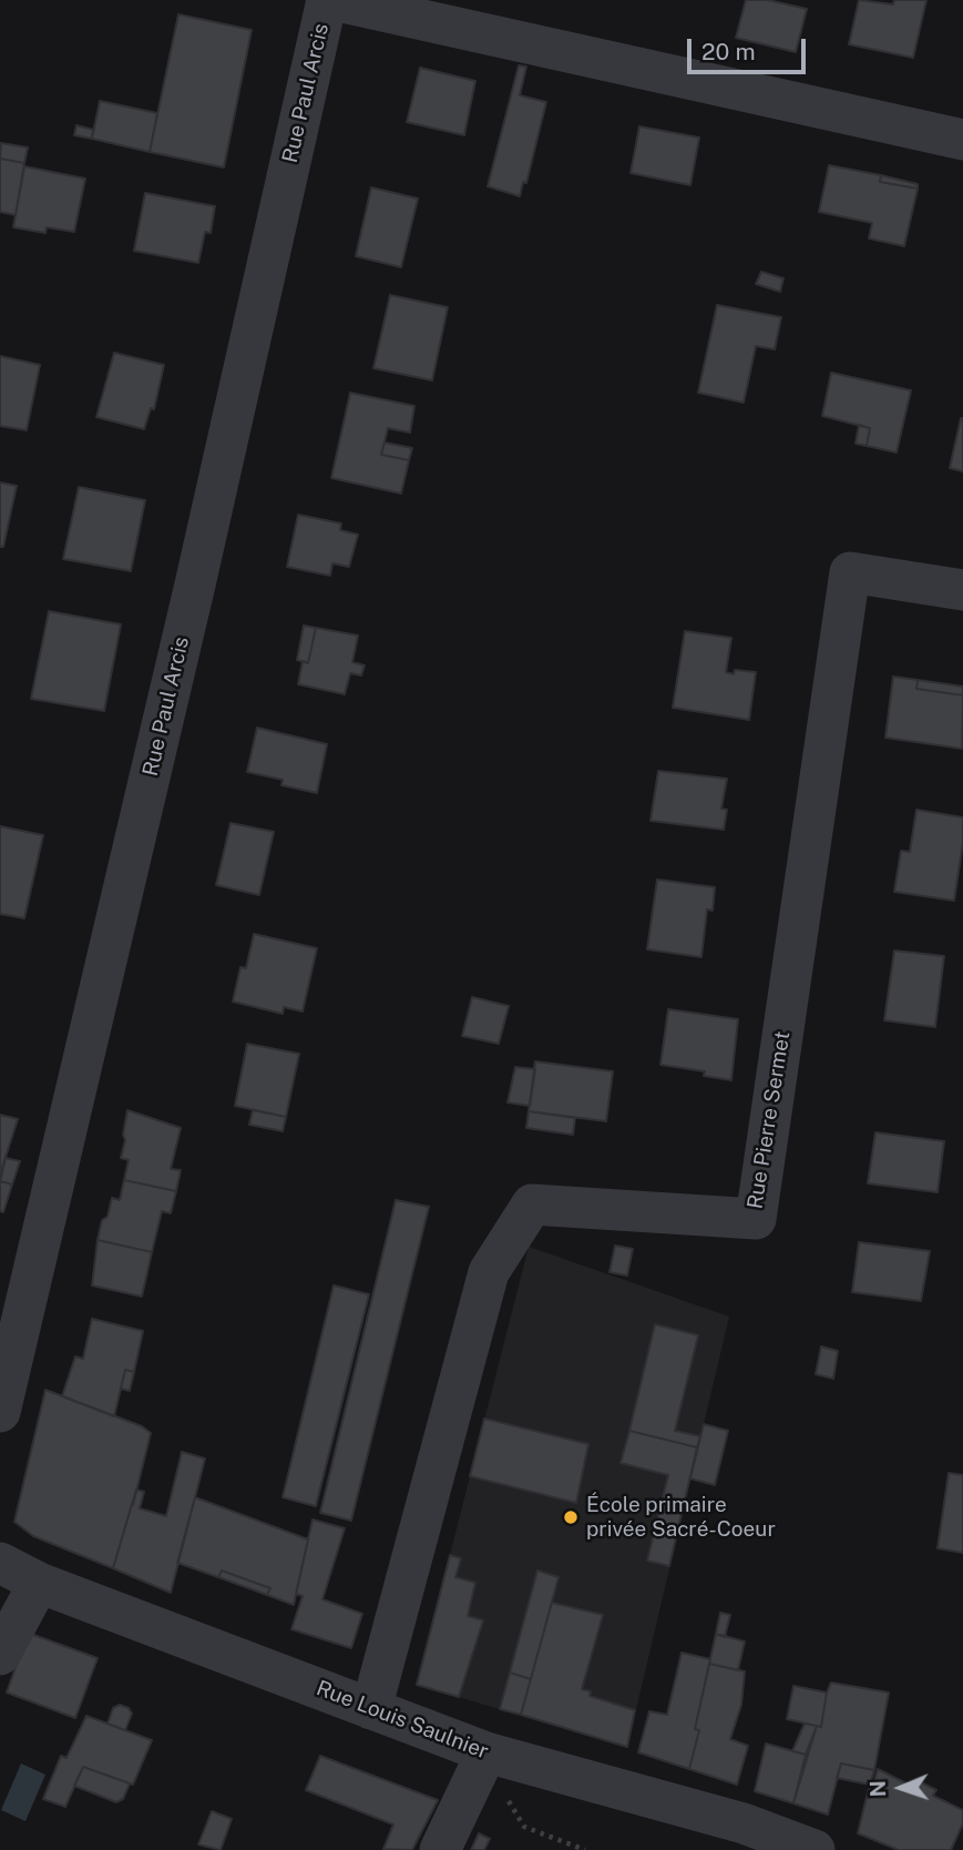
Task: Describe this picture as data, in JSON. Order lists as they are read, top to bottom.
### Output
{
  "streets": {
    "street": ["Rue Paul Arcis", "Rue Pierre Sermet", "Rue Louis Saulnier"]
  },
  "crossings": [
    ["Rue Pierre Sermet", "Rue Louis Saulnier"]
  ],
  "places": ["École primaire privée Sacré-Coeur"],
  "scale_bar": "20 m",
  "north": "left"
}
